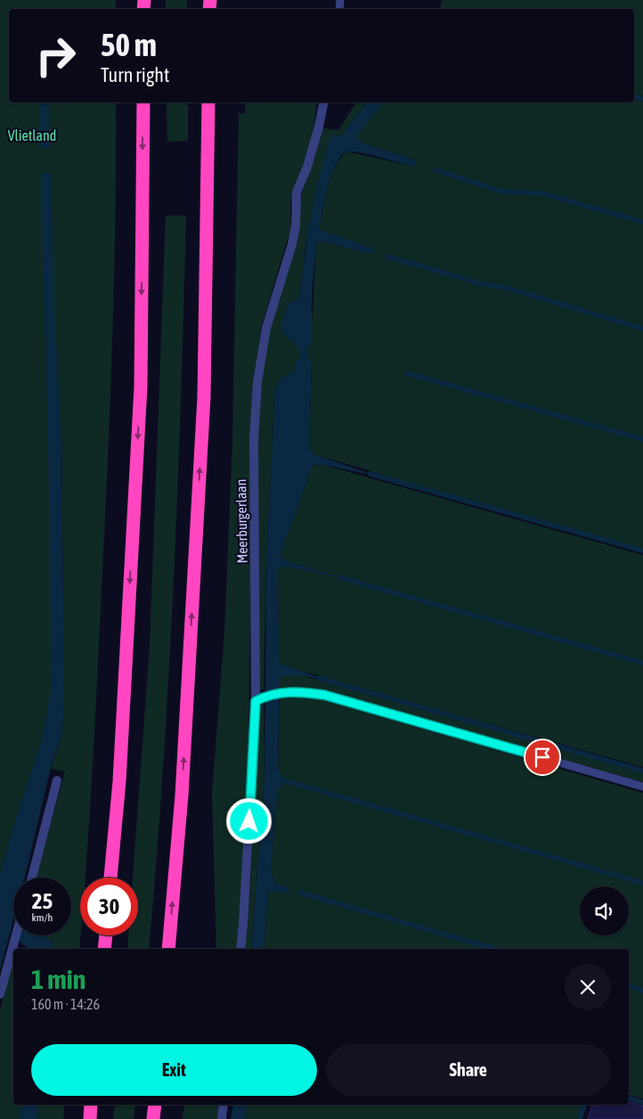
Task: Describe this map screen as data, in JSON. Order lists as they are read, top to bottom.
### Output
{
  "streets": {
    "street": ["Meerburgerlaan"]
  },
  "parks": ["Vlietland"],
  "page": {
    "turn": ["50 m", "Turn right"],
    "speed": "25 km/h",
    "limit": "30",
    "heading": ["1 min", "160 m · 14:26"],
    "buttons": ["Exit", "Share"]
  }
}
